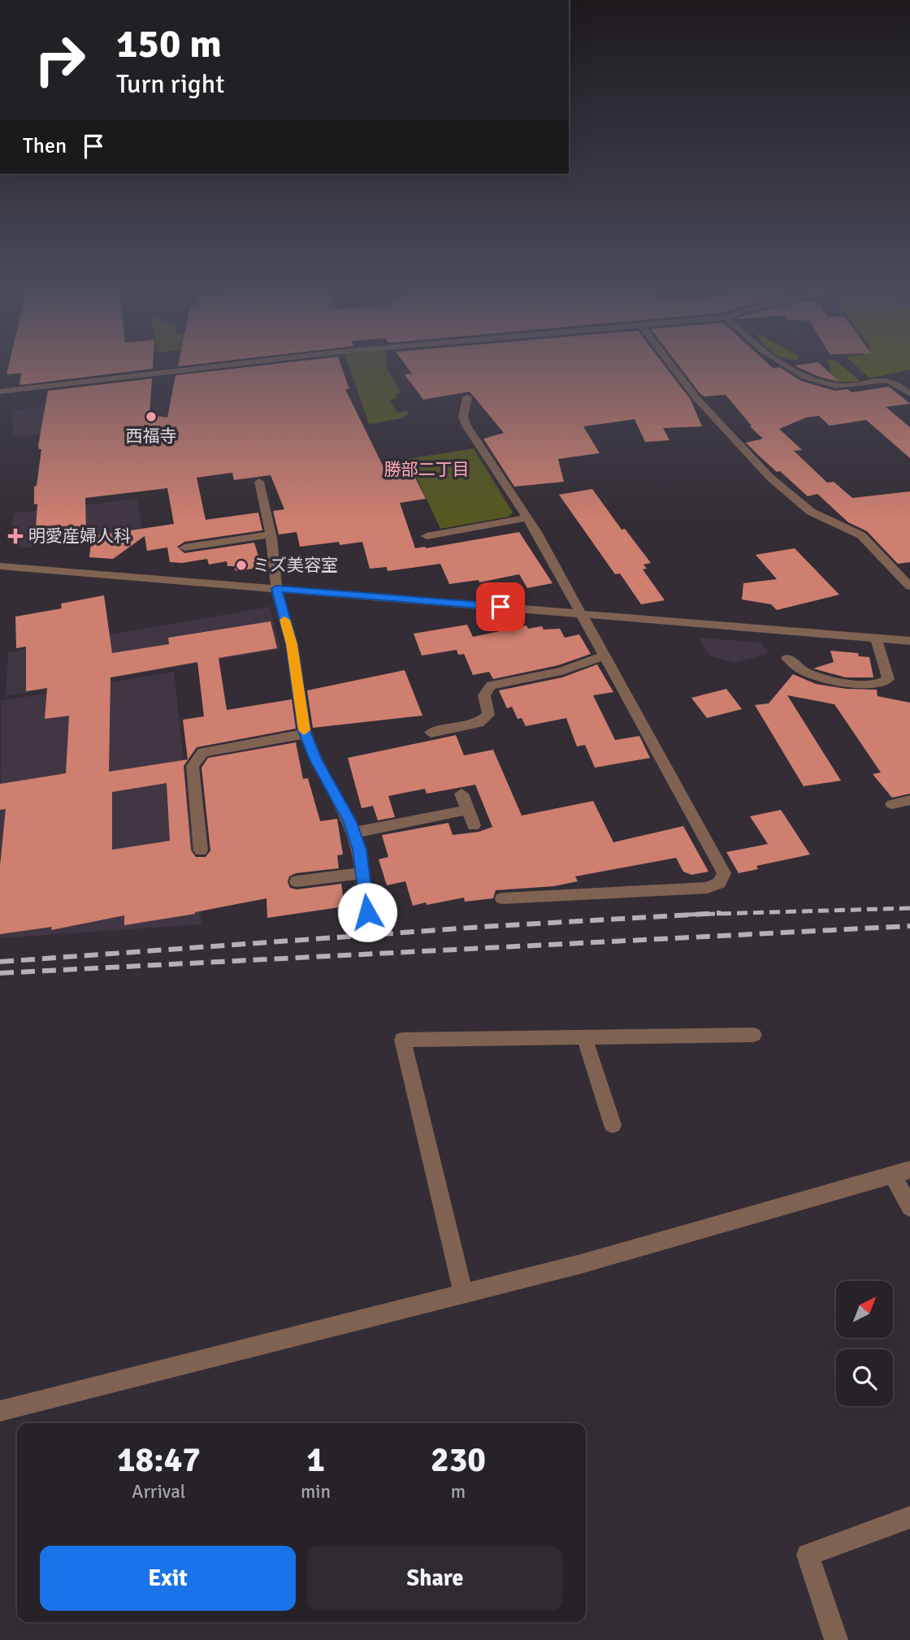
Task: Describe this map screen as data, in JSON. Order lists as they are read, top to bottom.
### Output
{
  "districts": ["勝部二丁目"],
  "places": {
    "other": ["西福寺", "ミズ美容室"],
    "health": ["明愛産婦人科"]
  },
  "north": "top right",
  "page": {
    "turn": ["150 m", "Turn right"],
    "then": "Then",
    "eta": [
      "18:47",
      "Arrival",
      "1",
      "min",
      "230",
      "m"
    ],
    "buttons": ["Exit", "Share"]
  }
}
